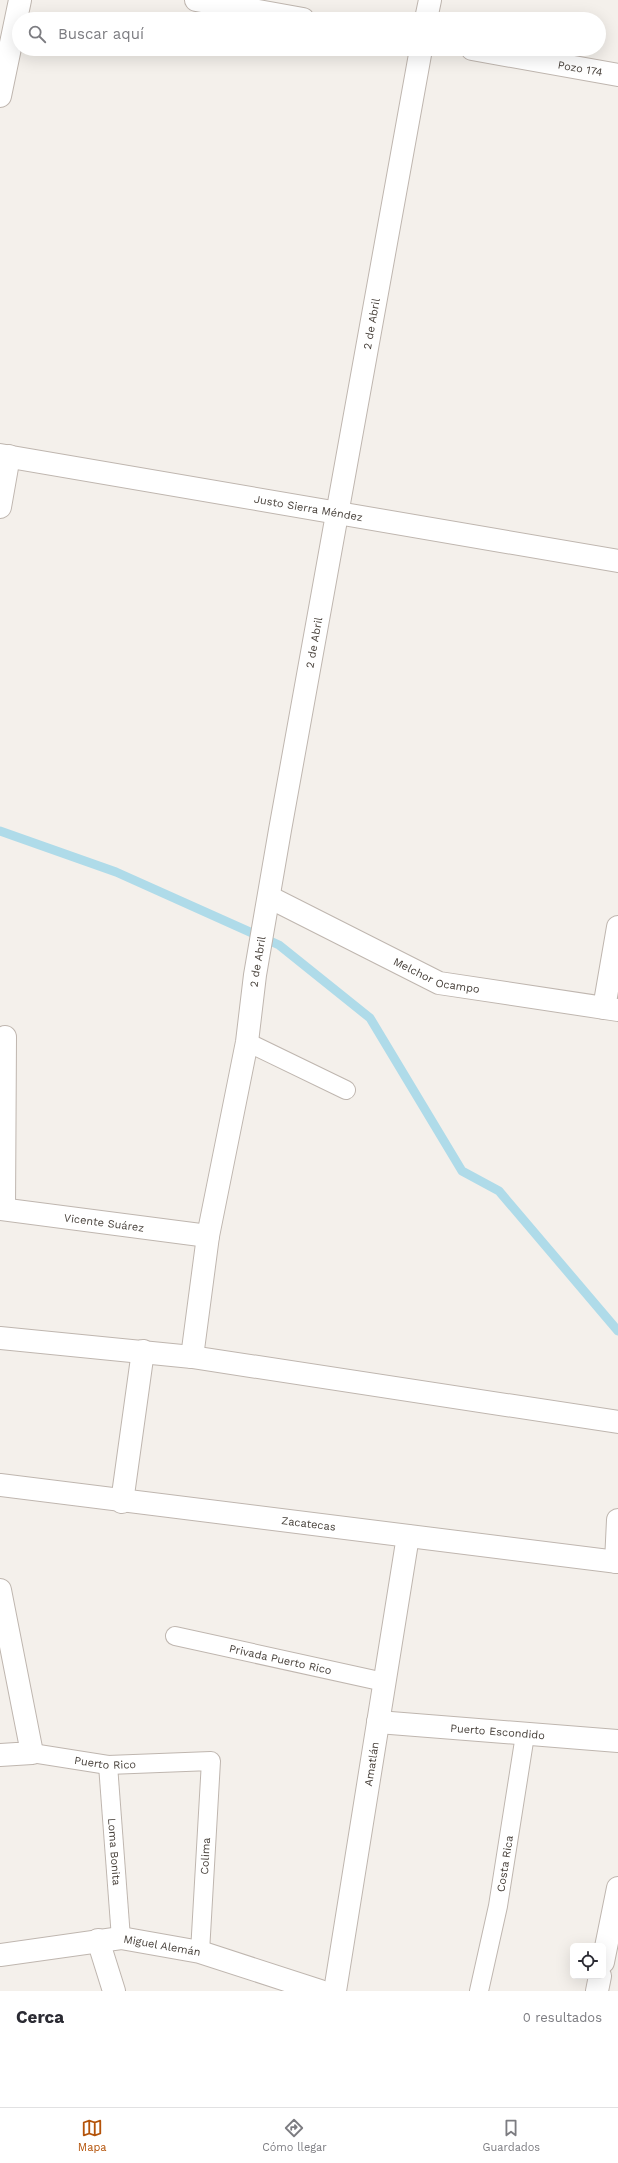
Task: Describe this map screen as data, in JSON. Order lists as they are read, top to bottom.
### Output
{
  "streets": {
    "street": [
      "Pozo 174",
      "2 de Abril",
      "Justo Sierra Méndez",
      "Melchor Ocampo",
      "Vicente Suárez",
      "Zacatecas",
      "Puerto Escondido",
      "Puerto Rico",
      "Amatlán",
      "Miguel Alemán"
    ],
    "lane": [
      "Privada Puerto Rico",
      "Loma Bonita",
      "Colima",
      "Costa Rica"
    ]
  },
  "crossings": [
    ["2 de Abril", "Justo Sierra Méndez"],
    ["2 de Abril", "Melchor Ocampo"],
    ["2 de Abril", "Vicente Suárez"],
    ["Zacatecas", "Amatlán"],
    ["Privada Puerto Rico", "Amatlán"],
    ["Puerto Escondido", "Amatlán"],
    ["Puerto Escondido", "Costa Rica"],
    ["Puerto Rico", "Loma Bonita"],
    ["Puerto Rico", "Colima"],
    ["Loma Bonita", "Miguel Alemán"],
    ["Colima", "Miguel Alemán"]
  ],
  "page": {
    "search": "Buscar aquí",
    "heading": ["Cerca", "0 resultados"],
    "nav": ["Mapa", "Cómo llegar", "Guardados"]
  }
}
